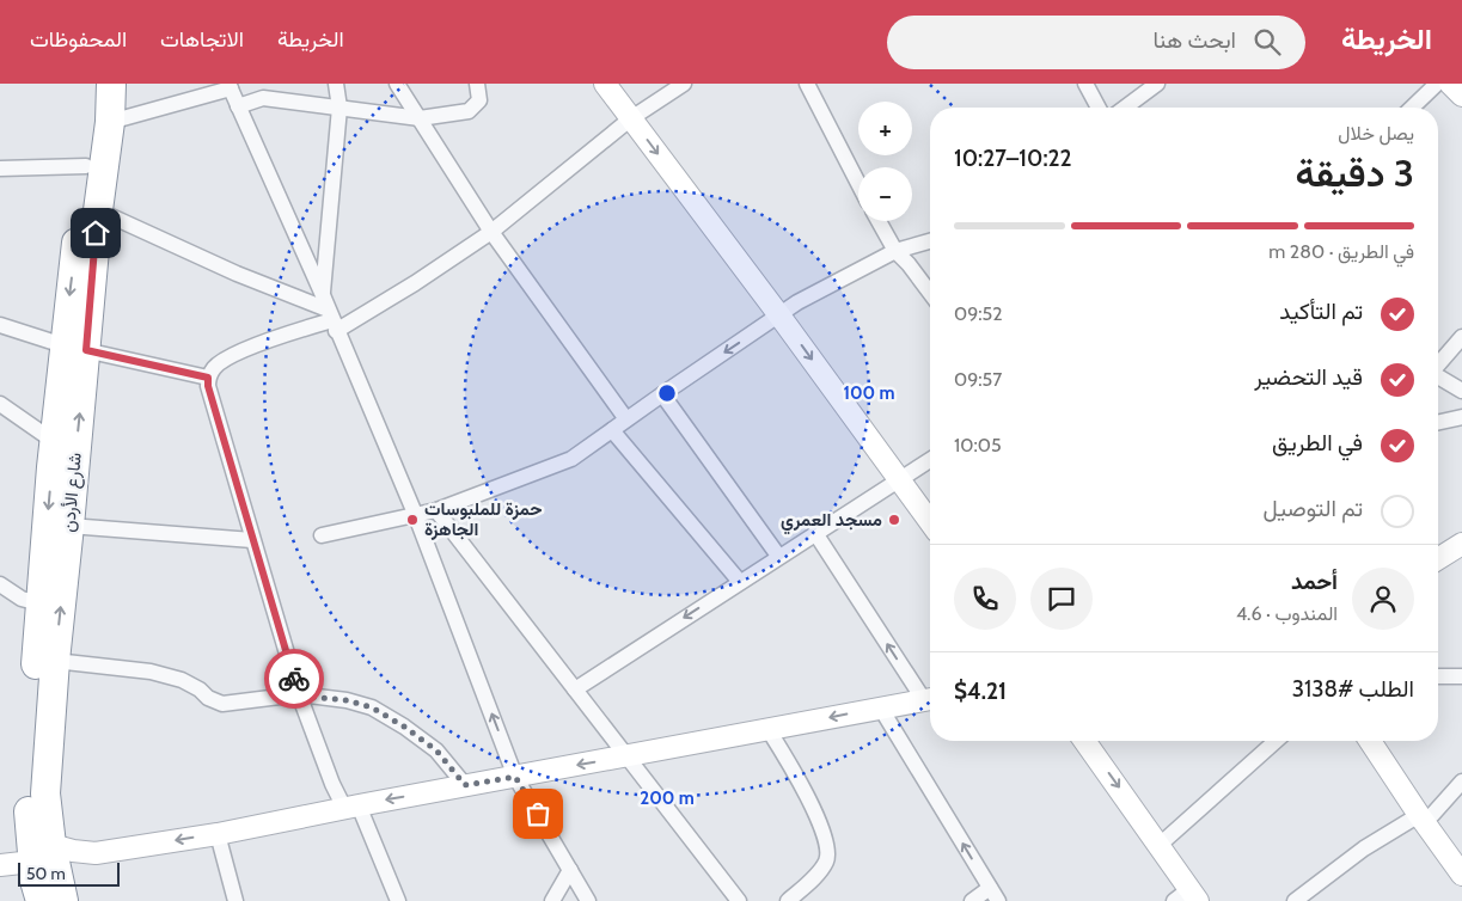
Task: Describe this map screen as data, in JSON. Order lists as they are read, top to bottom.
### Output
{
  "streets": {
    "highway": ["شارع الأردن"]
  },
  "places": ["حمزة للملبوسات الجاهزة", "مسجد العمري"],
  "scale_bar": "50 m",
  "page": {
    "header": "الخريطة",
    "search": "ابحث هنا",
    "nav": ["الخريطة", "الاتجاهات", "المحفوظات"],
    "map_buttons": ["+", "−"],
    "heading": ["3 دقيقة", "يصل خلال", "10:22–10:27"],
    "panel": [
      "أحمد",
      "المندوب · 4.6",
      "الطلب #3138",
      "$4.21"
    ],
    "bar": "في الطريق · 280 m",
    "list": [
      ["تم التأكيد", "09:52"],
      ["قيد التحضير", "09:57"],
      ["في الطريق", "10:05"],
      "تم التوصيل"
    ],
    "scale": "50 m"
  },
  "rings": ["100 m", "200 m"]
}
